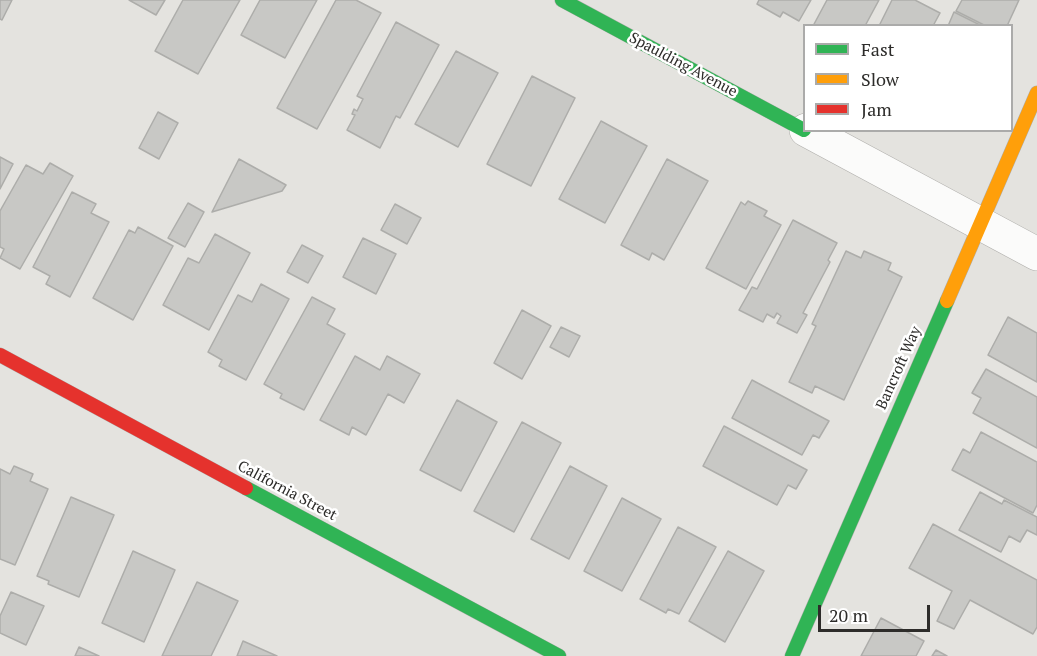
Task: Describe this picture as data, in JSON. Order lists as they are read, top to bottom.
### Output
{
  "streets": {
    "street": ["Spaulding Avenue", "Bancroft Way", "California Street"]
  },
  "crossings": [
    ["Spaulding Avenue", "Bancroft Way"]
  ],
  "legend": ["Fast", "Slow", "Jam"],
  "scale_bar": "20 m"
}
